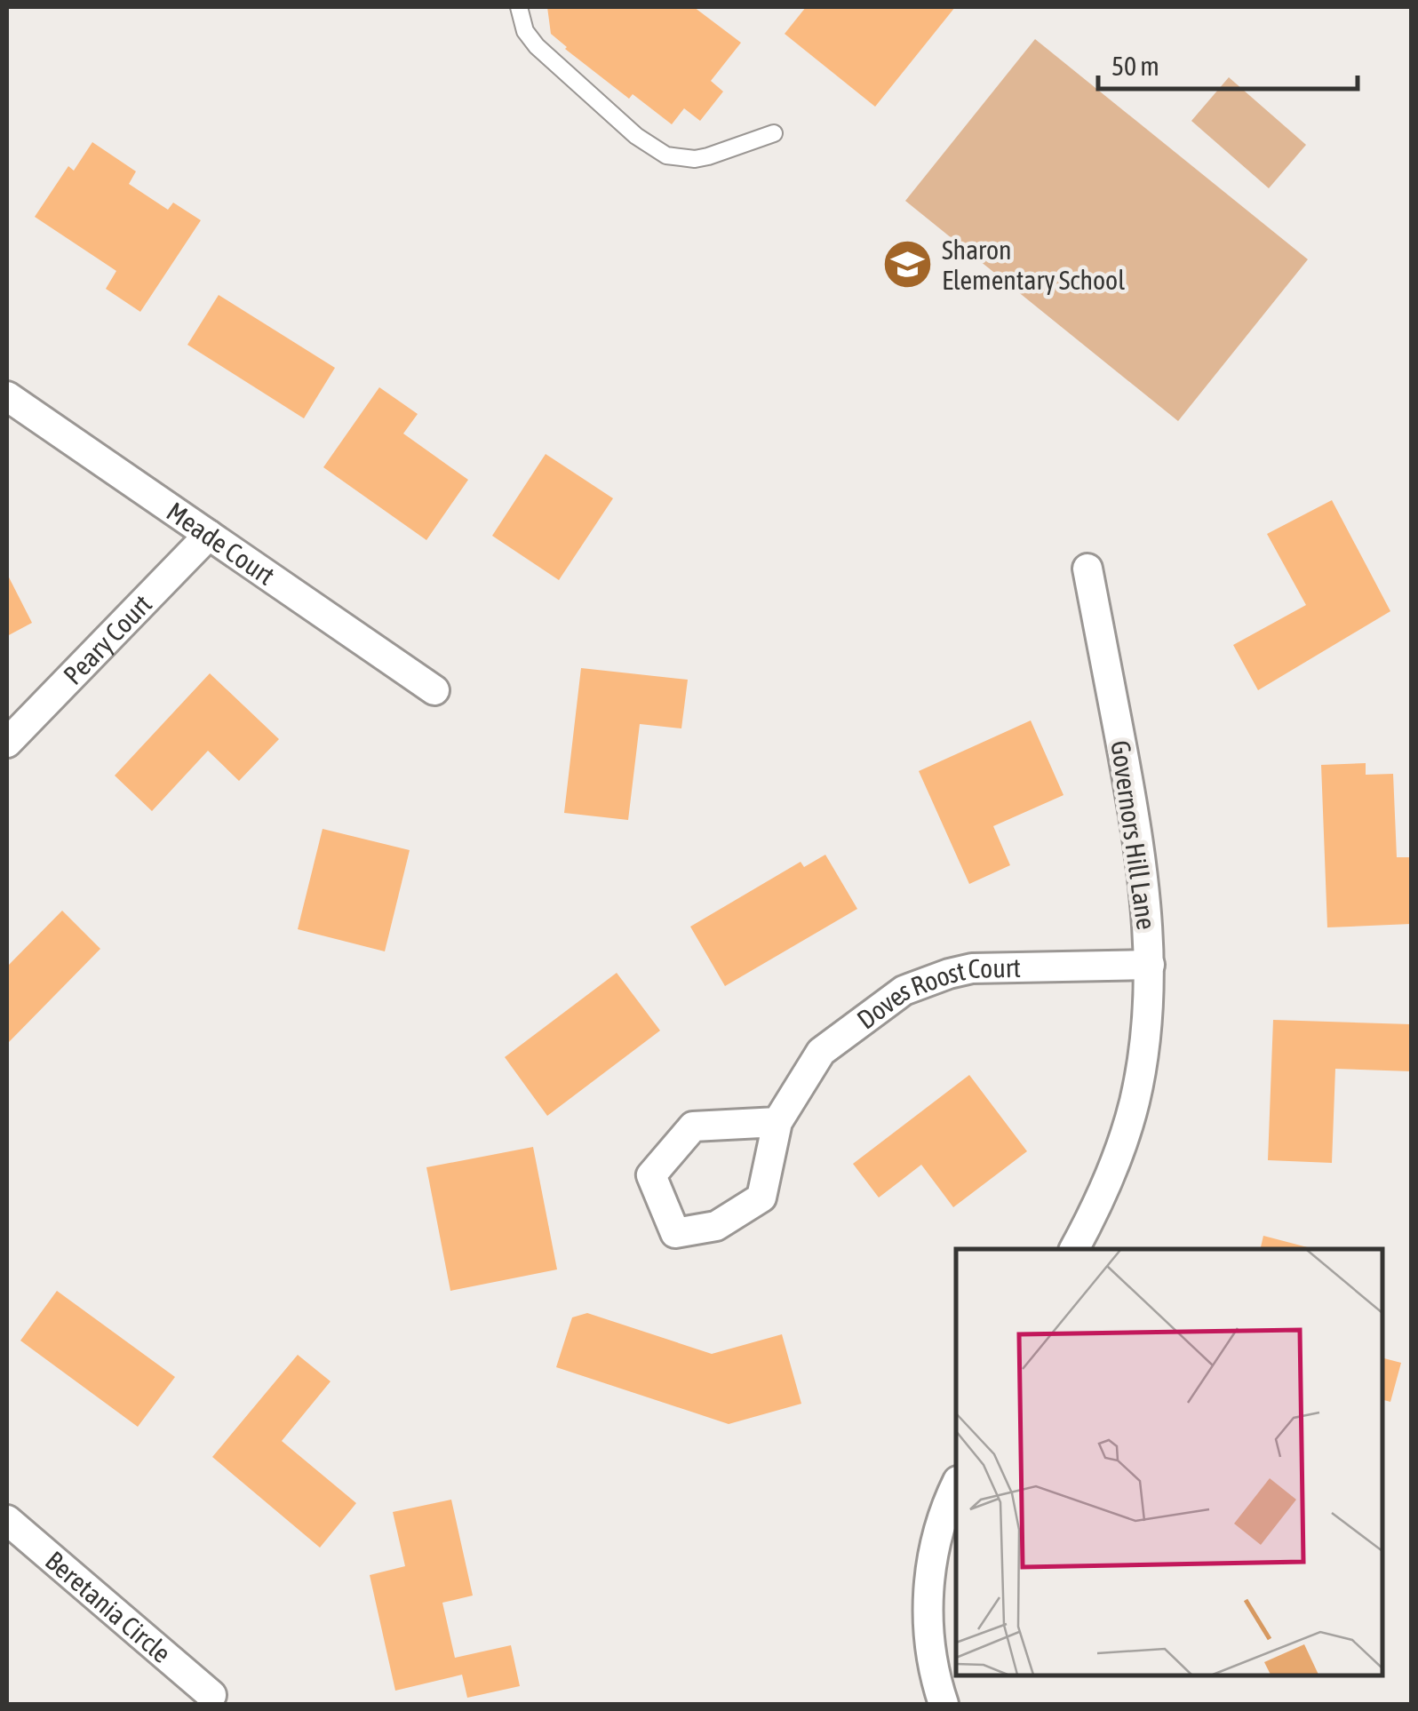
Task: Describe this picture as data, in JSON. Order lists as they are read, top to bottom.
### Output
{
  "streets": {
    "street": [
      "Meade Court",
      "Peary Court",
      "Governors Hill Lane",
      "Doves Roost Court",
      "Beretania Circle"
    ]
  },
  "crossings": [
    ["Meade Court", "Peary Court"],
    ["Governors Hill Lane", "Doves Roost Court"]
  ],
  "places": {
    "school or university": ["Sharon Elementary School"]
  },
  "scale_bar": "50 m"
}
